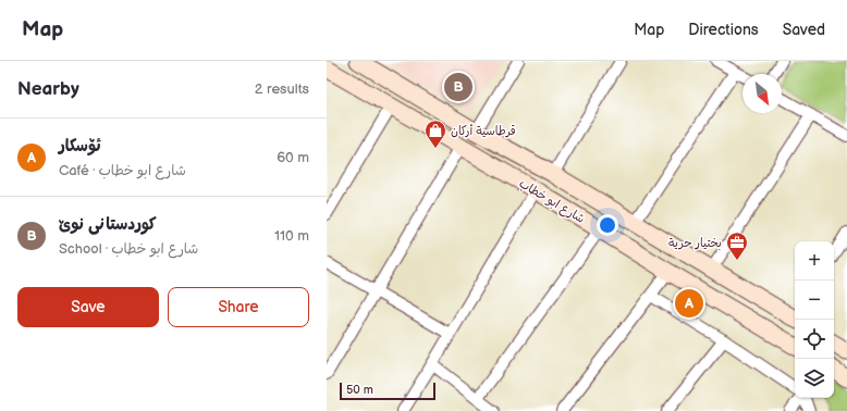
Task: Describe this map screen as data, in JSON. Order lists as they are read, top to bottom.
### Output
{
  "streets": {
    "main road": ["شارع ابو خطاب"]
  },
  "places": {
    "shop": ["قرطاسية أركان"],
    "office": ["بختيار حرية"]
  },
  "scale_bar": "50 m",
  "north": "bottom right",
  "page": {
    "header": "Map",
    "nav": ["Map", "Directions", "Saved"],
    "heading": ["Nearby", "2 results"],
    "pins": ["B", "A"],
    "list": [
      {
        "mark": "A",
        "name": "ئۆسکار",
        "note": "Café · شارع ابو خطاب",
        "value": "60 m"
      },
      {
        "mark": "B",
        "name": "کوردستانی نوێ",
        "note": "School · شارع ابو خطاب",
        "value": "110 m"
      }
    ],
    "map_buttons": ["+", "−"],
    "buttons": ["Save", "Share"],
    "scale": "50 m"
  }
}
